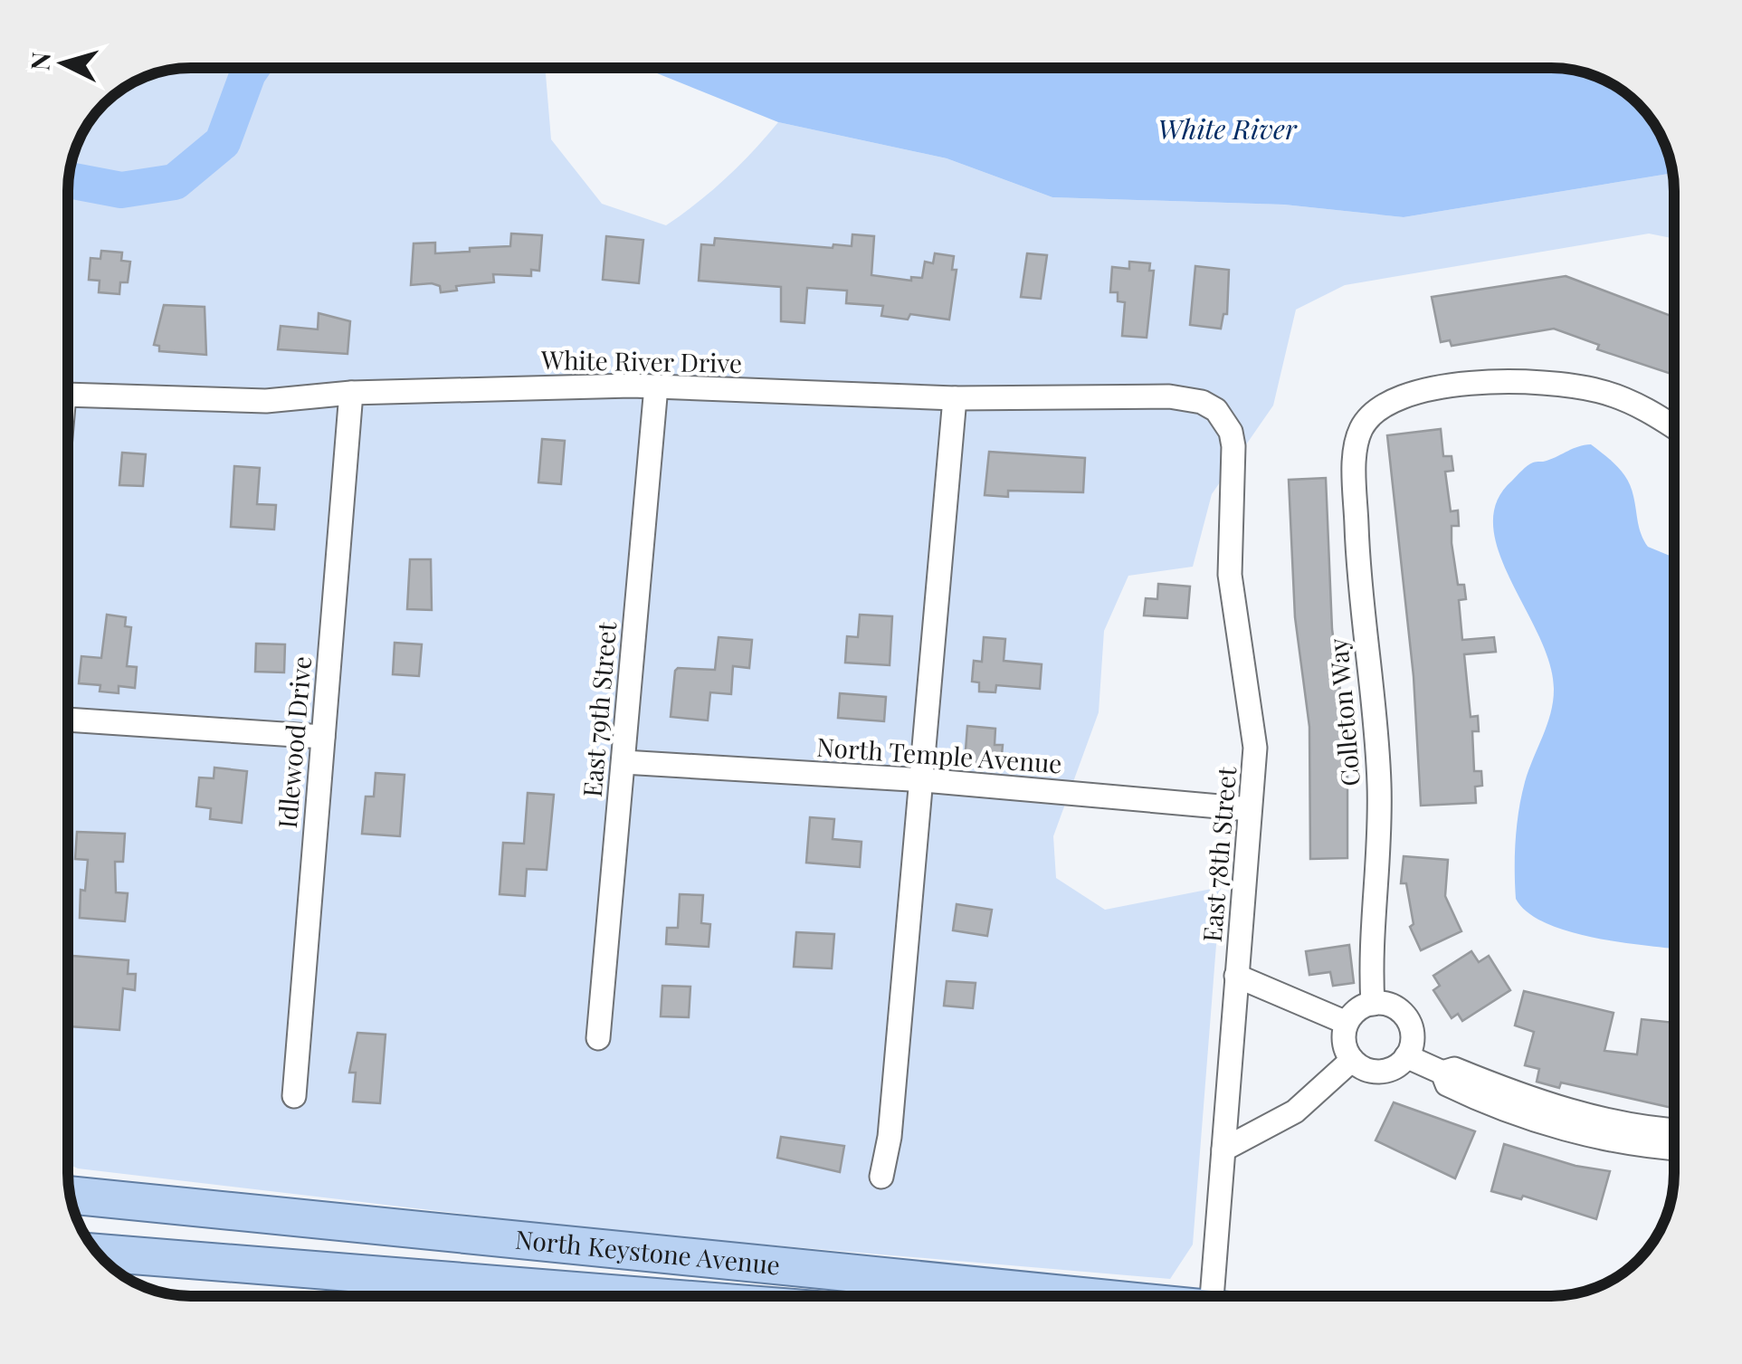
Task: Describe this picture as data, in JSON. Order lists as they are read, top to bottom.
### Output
{
  "streets": {
    "main road": ["North Keystone Avenue"],
    "street": [
      "White River Drive",
      "East 79th Street",
      "Colleton Way",
      "Idlewood Drive",
      "North Temple Avenue",
      "East 78th Street"
    ]
  },
  "crossings": [
    ["White River Drive", "East 79th Street"],
    ["White River Drive", "Idlewood Drive"],
    ["White River Drive", "East 78th Street"],
    ["East 79th Street", "North Temple Avenue"],
    ["North Temple Avenue", "East 78th Street"]
  ],
  "water": ["White River"],
  "north": "left"
}
